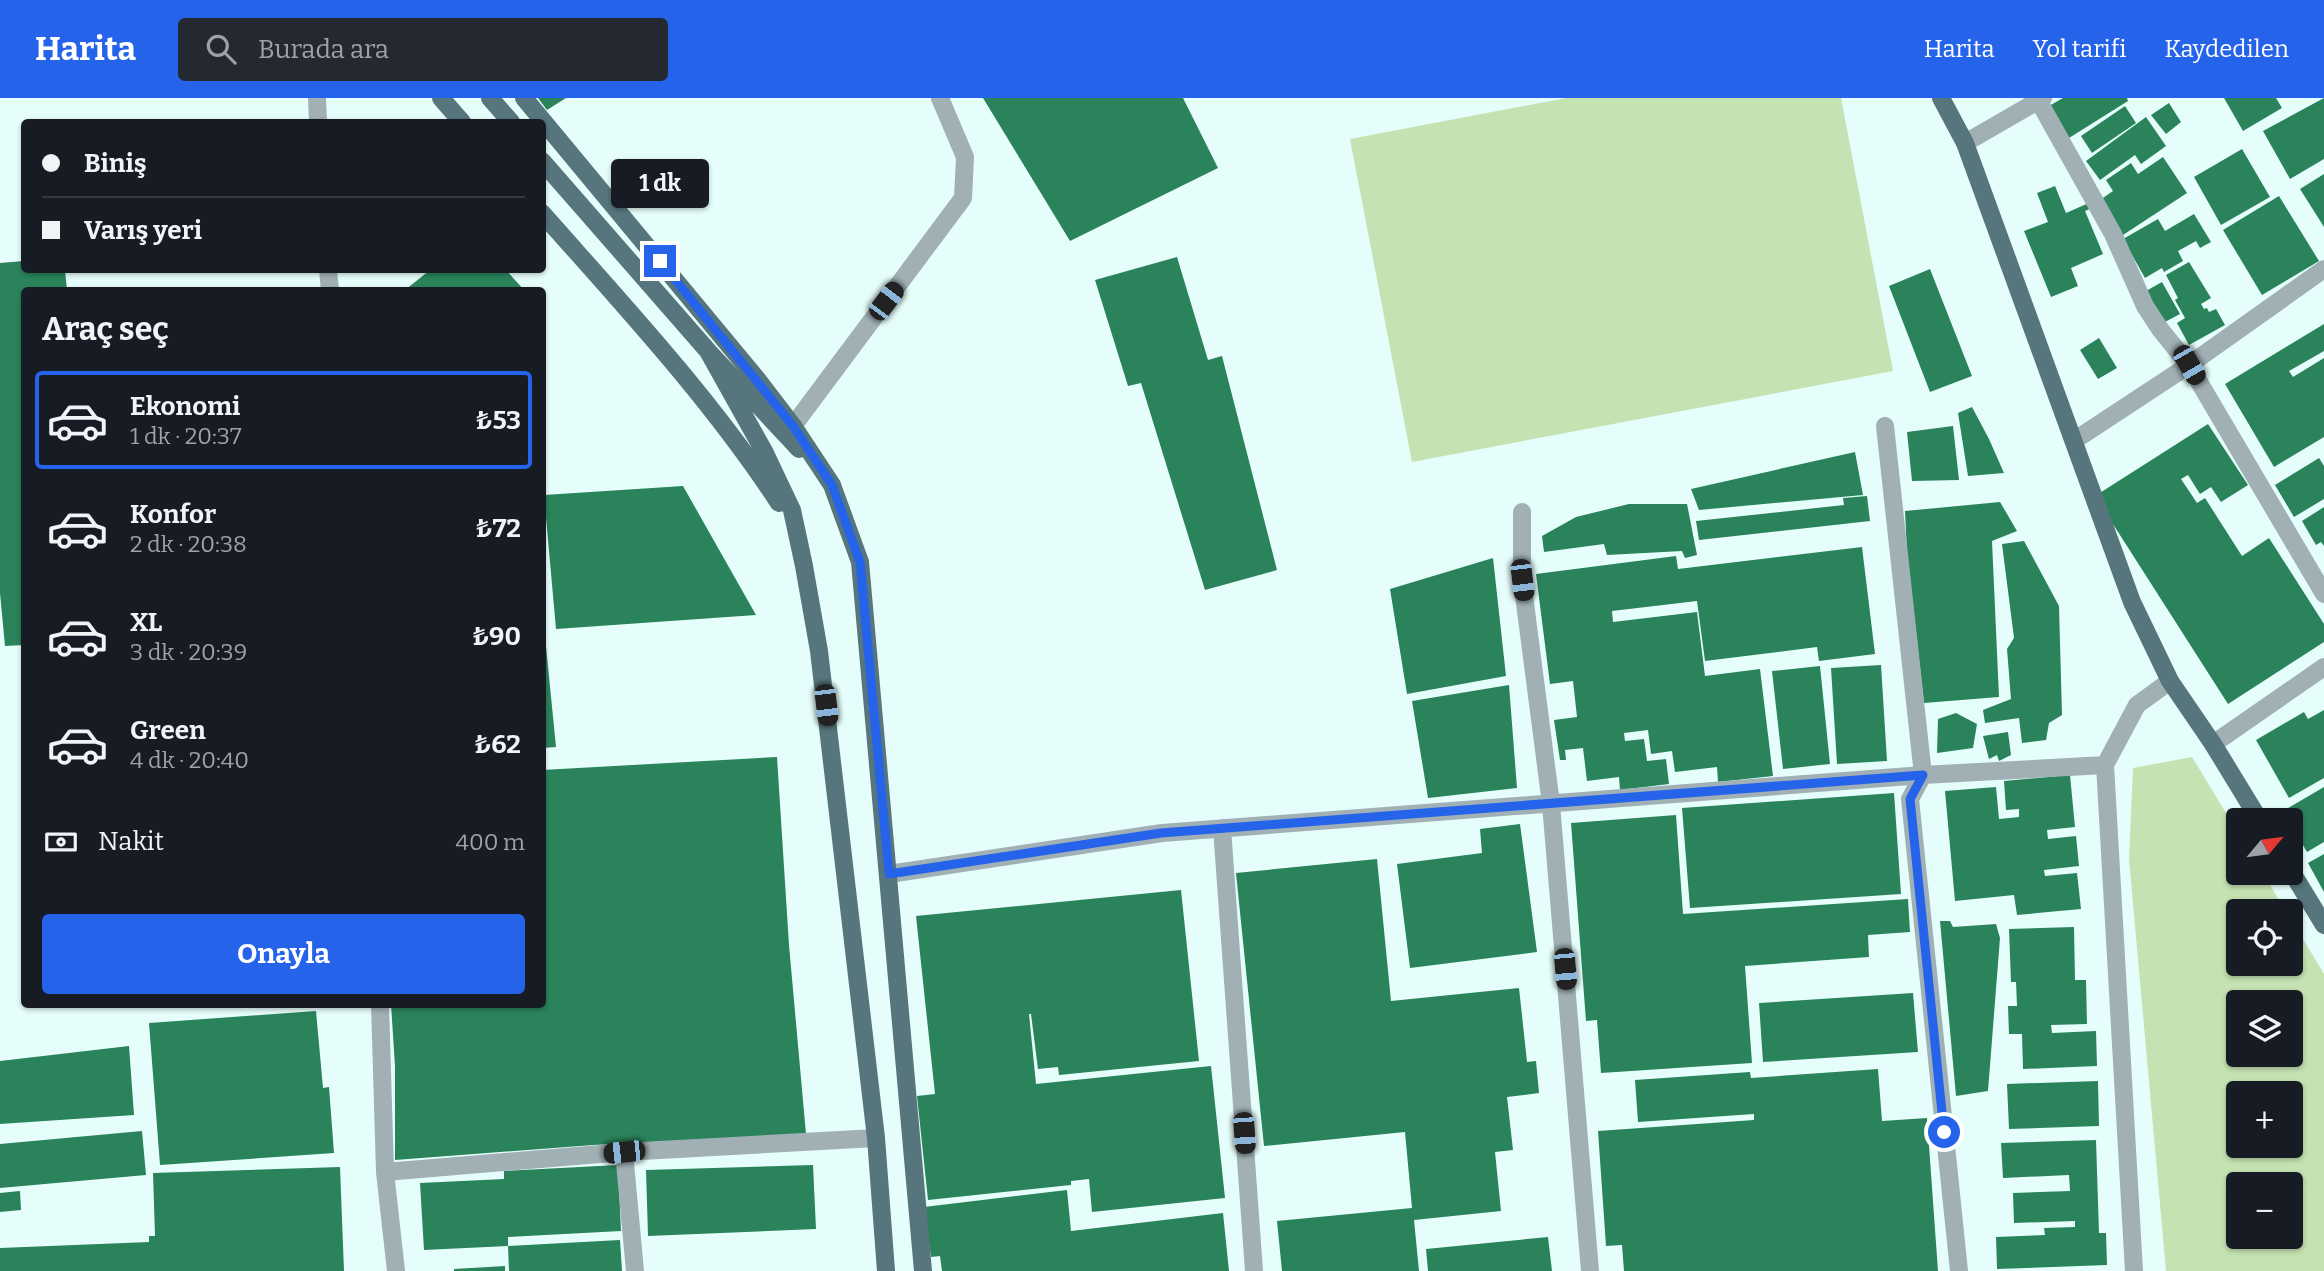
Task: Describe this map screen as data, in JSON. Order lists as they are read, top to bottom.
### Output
{
  "north": "top right",
  "page": {
    "header": "Harita",
    "search": "Burada ara",
    "nav": ["Harita", "Yol tarifi", "Kaydedilen"],
    "banner": ["Biniş", "Varış yeri"],
    "bubble": "1 dk",
    "heading": "Araç seç",
    "list": [
      {
        "name": "Ekonomi",
        "note": "1 dk · 20:37",
        "value": "₺53"
      },
      {
        "name": "Konfor",
        "note": "2 dk · 20:38",
        "value": "₺72"
      },
      {
        "name": "XL",
        "note": "3 dk · 20:39",
        "value": "₺90"
      },
      {
        "name": "Green",
        "note": "4 dk · 20:40",
        "value": "₺62"
      }
    ],
    "pay": ["Nakit", "400 m"],
    "map_buttons": ["+", "−"],
    "buttons": "Onayla"
  }
}
